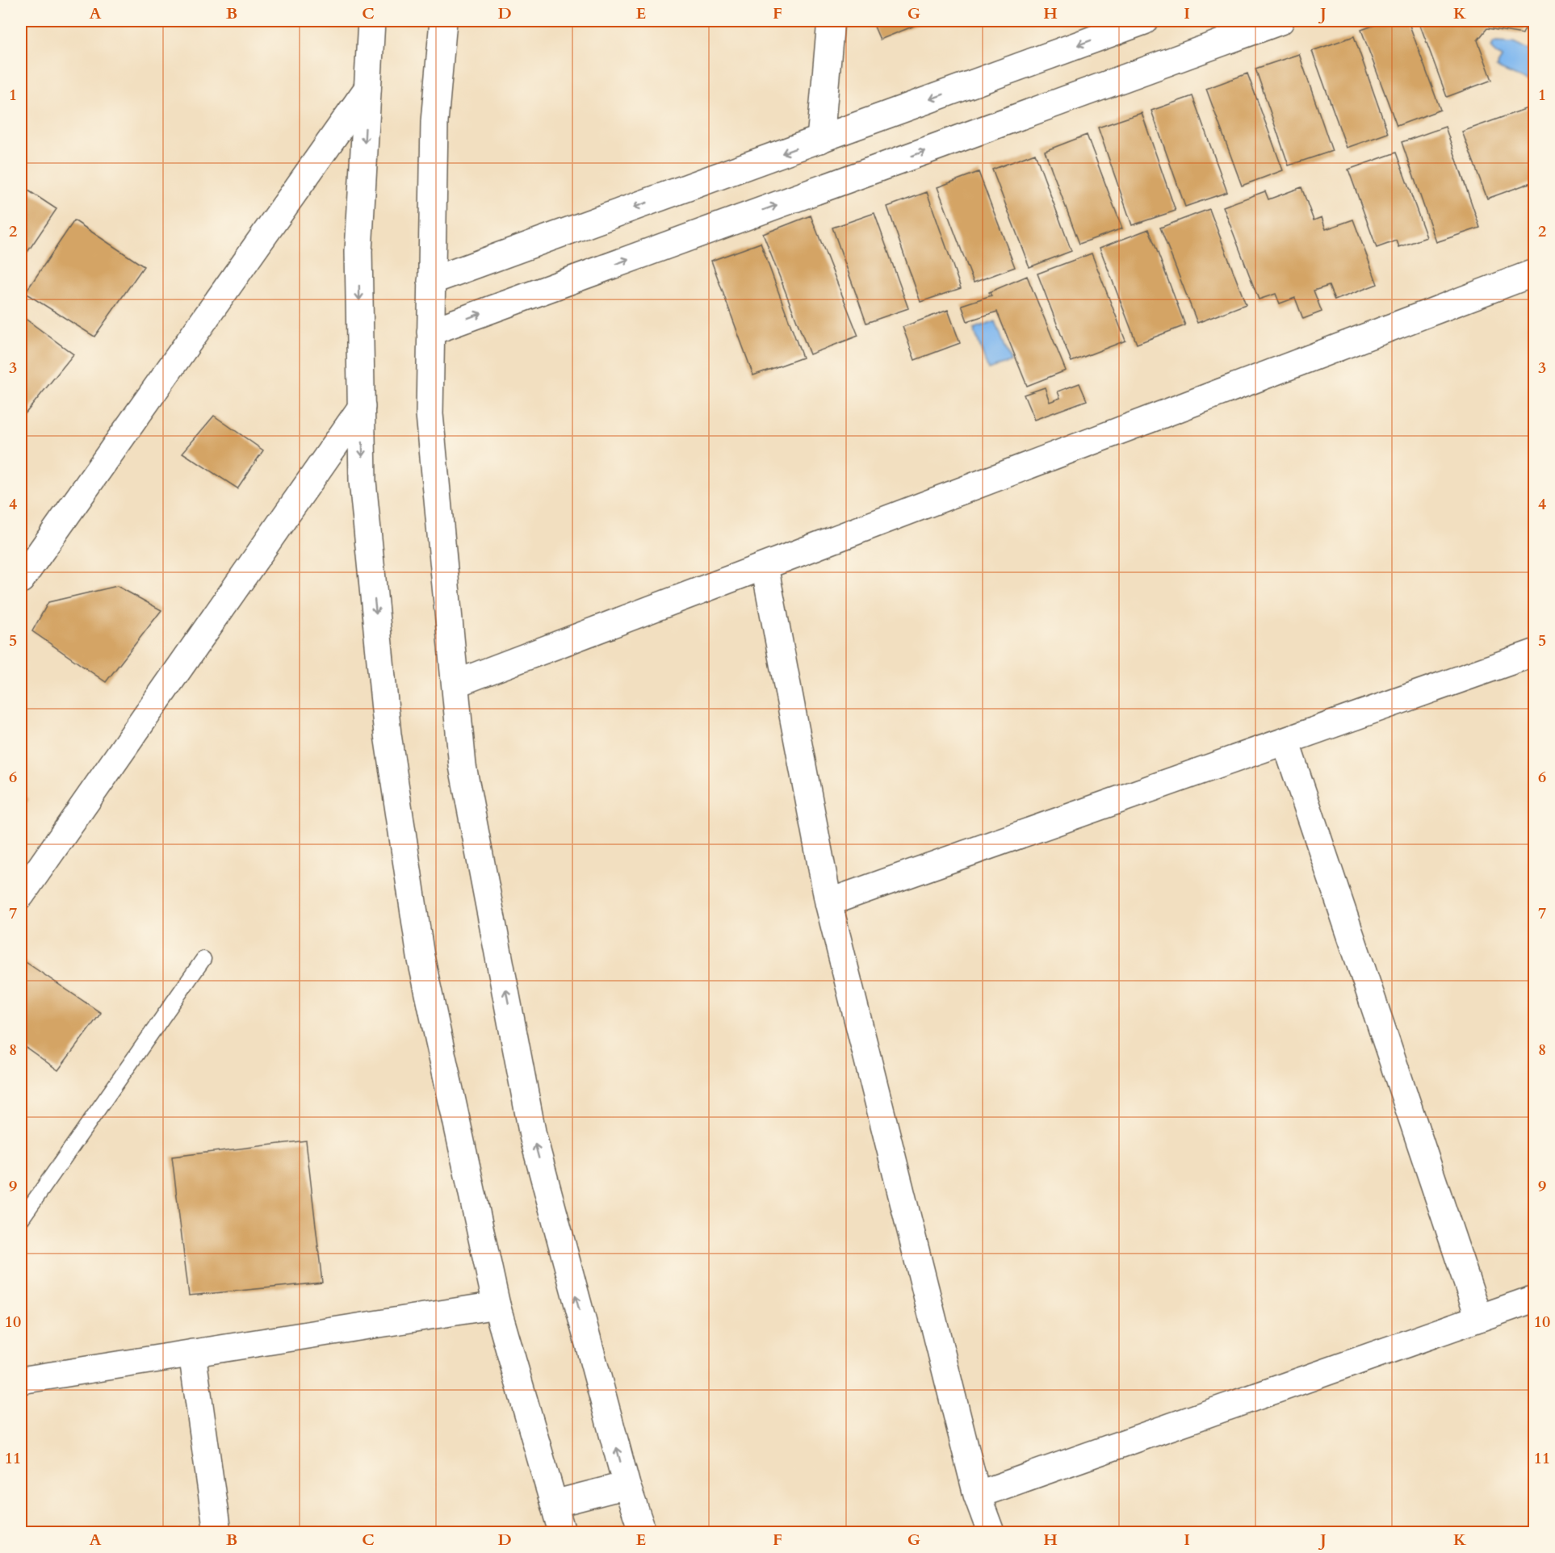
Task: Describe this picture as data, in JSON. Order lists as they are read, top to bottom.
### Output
{
  "grid": {
    "columns": [
      "A",
      "B",
      "C",
      "D",
      "E",
      "F",
      "G",
      "H",
      "I",
      "J",
      "K"
    ],
    "rows": [
      "1",
      "2",
      "3",
      "4",
      "5",
      "6",
      "7",
      "8",
      "9",
      "10",
      "11"
    ]
  }
}
